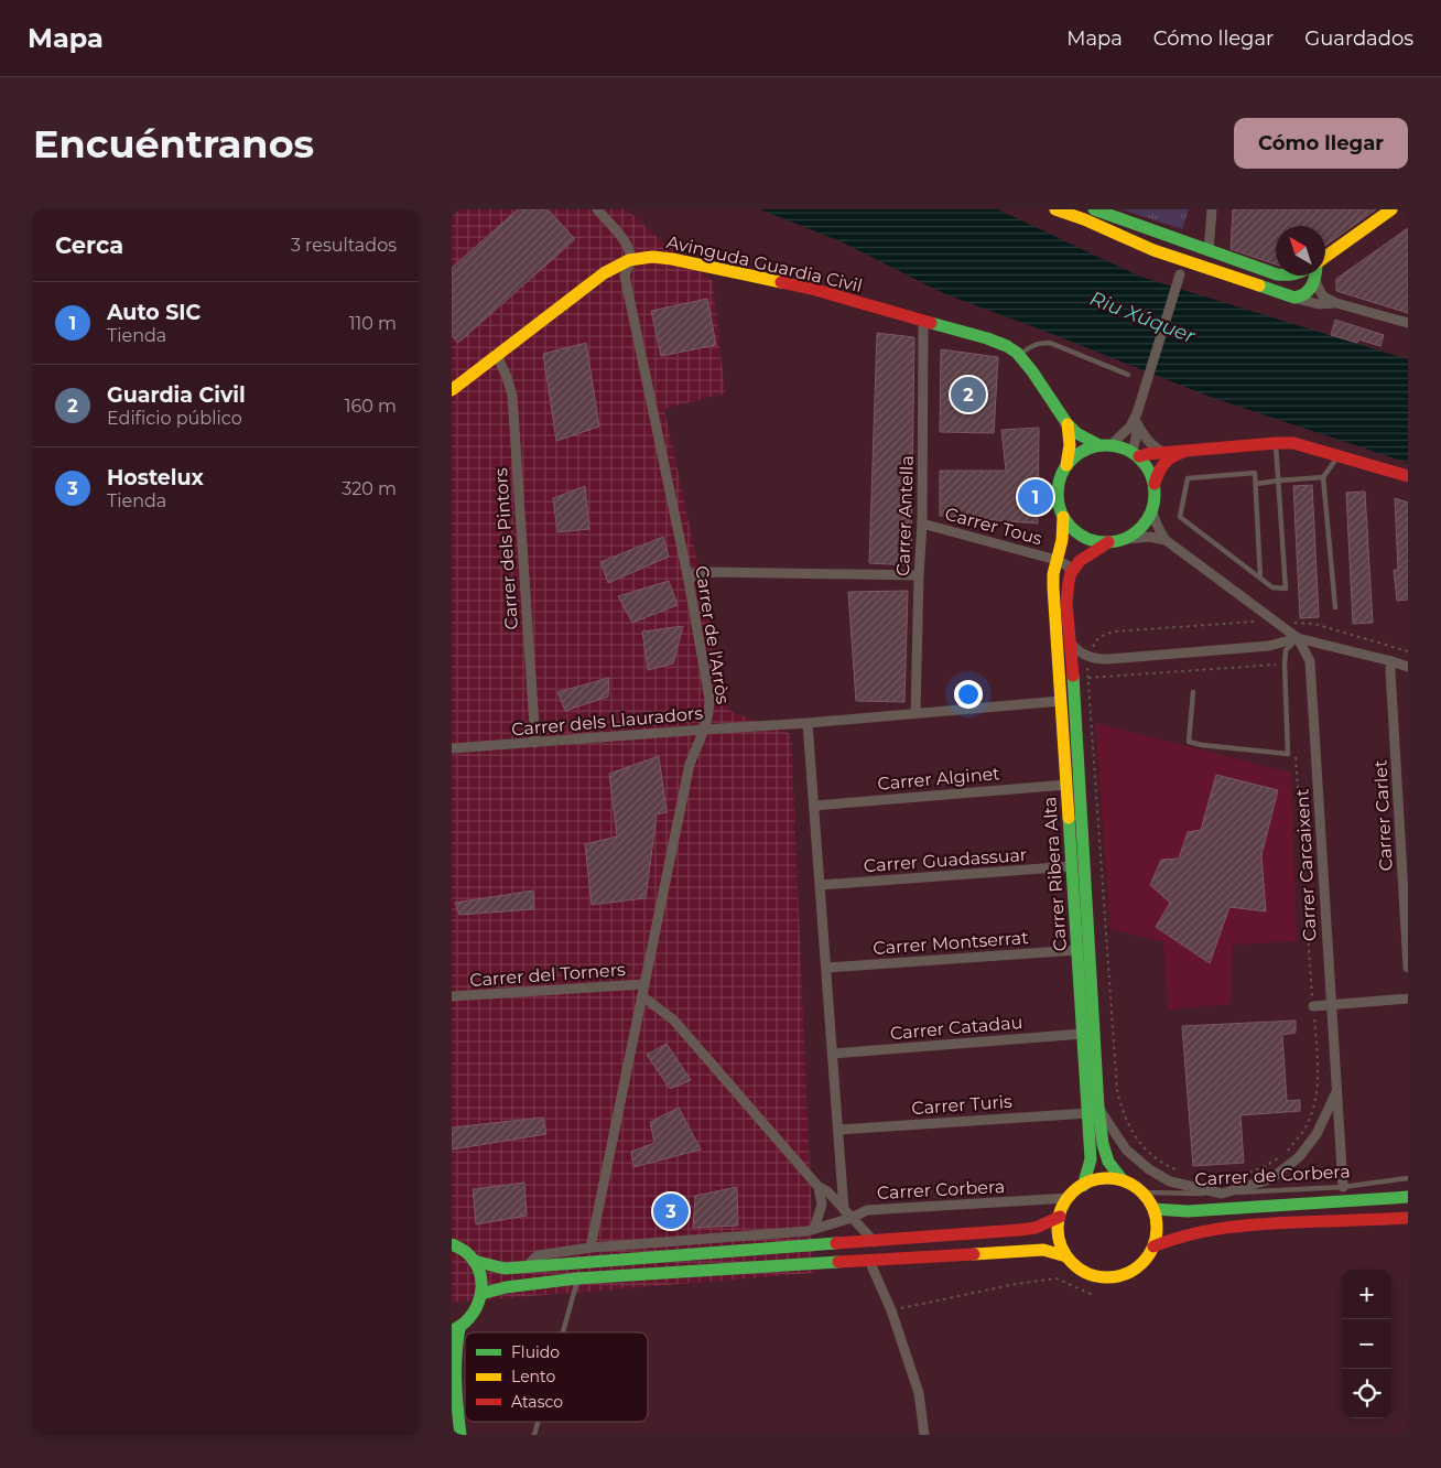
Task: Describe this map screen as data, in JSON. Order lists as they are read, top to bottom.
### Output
{
  "streets": {
    "street": [
      "Avinguda Guardia Civil",
      "Carrer Antella",
      "Carrer Tous",
      "Carrer dels Pintors",
      "Carrer de l'Arròs",
      "Carrer dels Llauradors",
      "Carrer Alginet",
      "Carrer Carlet",
      "Carrer Guadassuar",
      "Carrer Carcaixent",
      "Carrer Ribera Alta",
      "Carrer Montserrat",
      "Carrer del Torners",
      "Carrer Catadau",
      "Carrer Turis",
      "Carrer Corbera"
    ],
    "lane": ["Carrer de Corbera"]
  },
  "crossings": [
    ["Avinguda Guardia Civil", "Carrer Antella"],
    ["Avinguda Guardia Civil", "Carrer dels Pintors"],
    ["Avinguda Guardia Civil", "Carrer de l'Arròs"],
    ["Avinguda Guardia Civil", "Carrer Ribera Alta"],
    ["Carrer Antella", "Carrer Tous"],
    ["Carrer Antella", "Carrer dels Llauradors"],
    ["Carrer Tous", "Carrer Ribera Alta"],
    ["Carrer dels Pintors", "Carrer dels Llauradors"],
    ["Carrer de l'Arròs", "Carrer dels Llauradors"],
    ["Carrer de l'Arròs", "Carrer del Torners"],
    ["Carrer de l'Arròs", "Carrer Corbera"],
    ["Carrer dels Llauradors", "Carrer Ribera Alta"],
    ["Carrer Alginet", "Carrer Ribera Alta"],
    ["Carrer Guadassuar", "Carrer Ribera Alta"],
    ["Carrer Carcaixent", "Carrer Ribera Alta"],
    ["Carrer Carcaixent", "Carrer de Corbera"],
    ["Carrer Ribera Alta", "Carrer Montserrat"],
    ["Carrer Ribera Alta", "Carrer Catadau"],
    ["Carrer Ribera Alta", "Carrer Turis"],
    ["Carrer Ribera Alta", "Carrer de Corbera"],
    ["Carrer Ribera Alta", "Carrer Corbera"],
    ["Carrer de Corbera", "Carrer Corbera"]
  ],
  "water": ["Riu Xúquer"],
  "legend": ["Fluido", "Lento", "Atasco"],
  "north": "top left",
  "page": {
    "header": "Mapa",
    "nav": ["Mapa", "Cómo llegar", "Guardados"],
    "buttons": "Cómo llegar",
    "title": "Encuéntranos",
    "heading": ["Cerca", "3 resultados"],
    "list": [
      {
        "mark": "1",
        "name": "Auto SIC",
        "note": "Tienda",
        "value": "110 m"
      },
      {
        "mark": "2",
        "name": "Guardia Civil",
        "note": "Edificio público",
        "value": "160 m"
      },
      {
        "mark": "3",
        "name": "Hostelux",
        "note": "Tienda",
        "value": "320 m"
      }
    ],
    "pins": ["2", "1", "3"],
    "map_buttons": ["+", "−"]
  }
}
